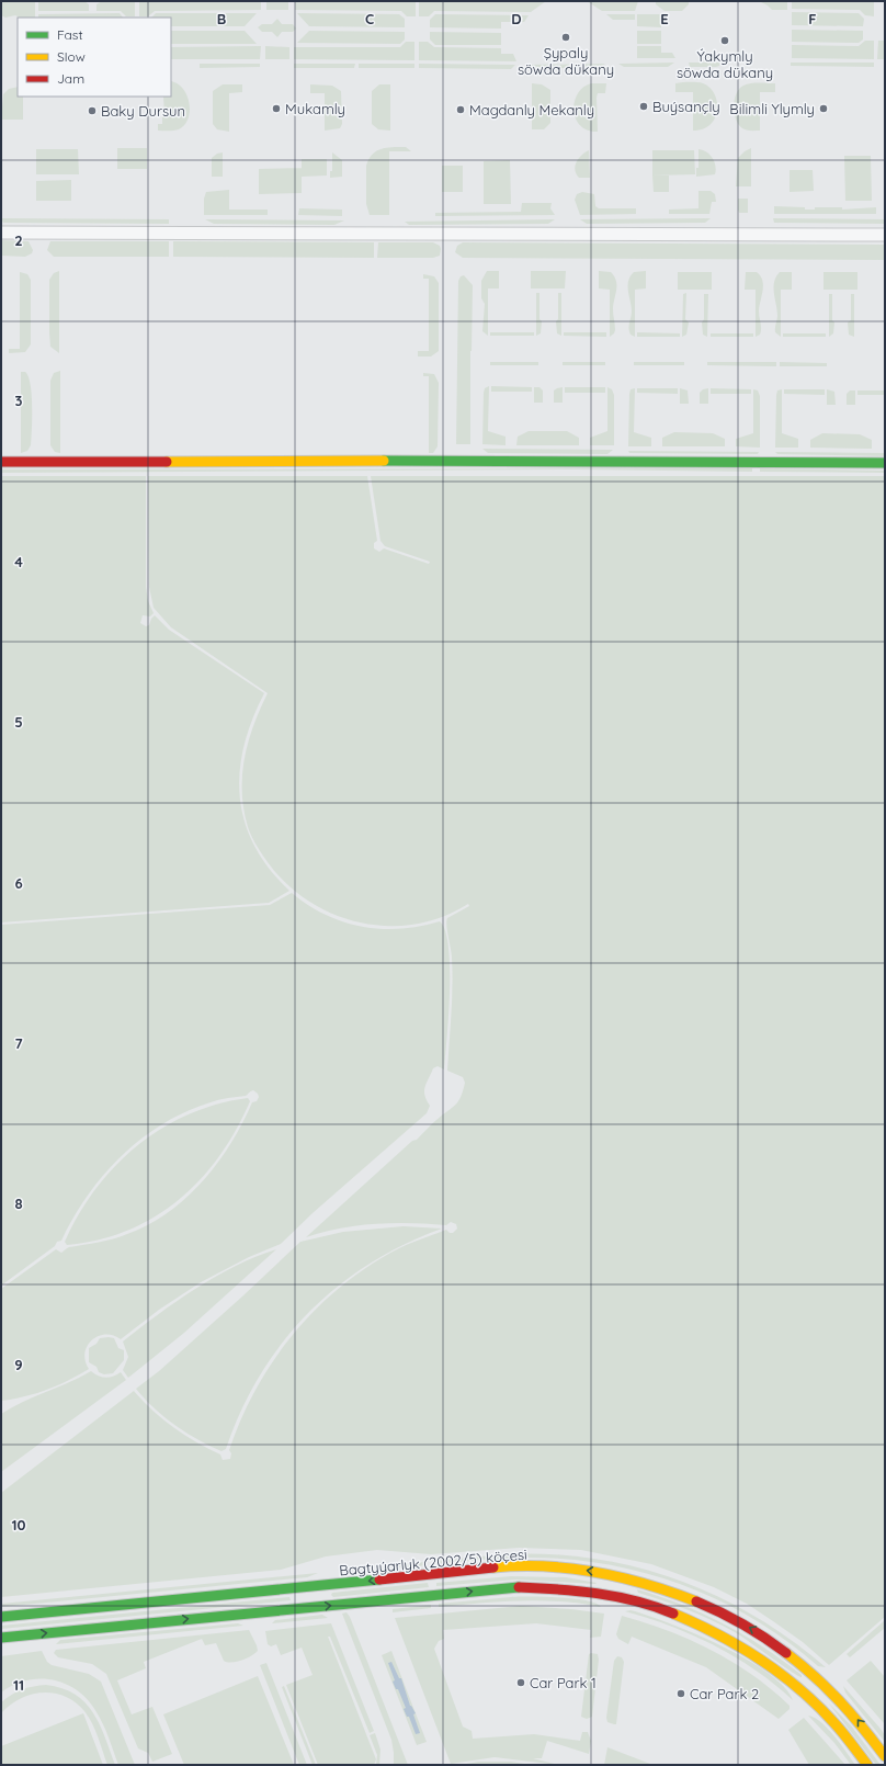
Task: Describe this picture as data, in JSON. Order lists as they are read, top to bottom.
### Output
{
  "streets": {
    "street": ["Bagtyýarlyk (2002/5) köçesi"]
  },
  "places": [
    "Şypaly söwda dükany",
    "Ýakymly söwda dükany",
    "Buýsançly",
    "Mukamly",
    "Bilimli Ylymly",
    "Magdanly Mekanly",
    "Baky Dursun",
    "Car Park 1",
    "Car Park 2"
  ],
  "legend": ["Fast", "Slow", "Jam"],
  "grid": {
    "columns": [
      "B",
      "C",
      "D",
      "E",
      "F"
    ],
    "rows": [
      "2",
      "3",
      "4",
      "5",
      "6",
      "7",
      "8",
      "9",
      "10",
      "11"
    ]
  }
}
